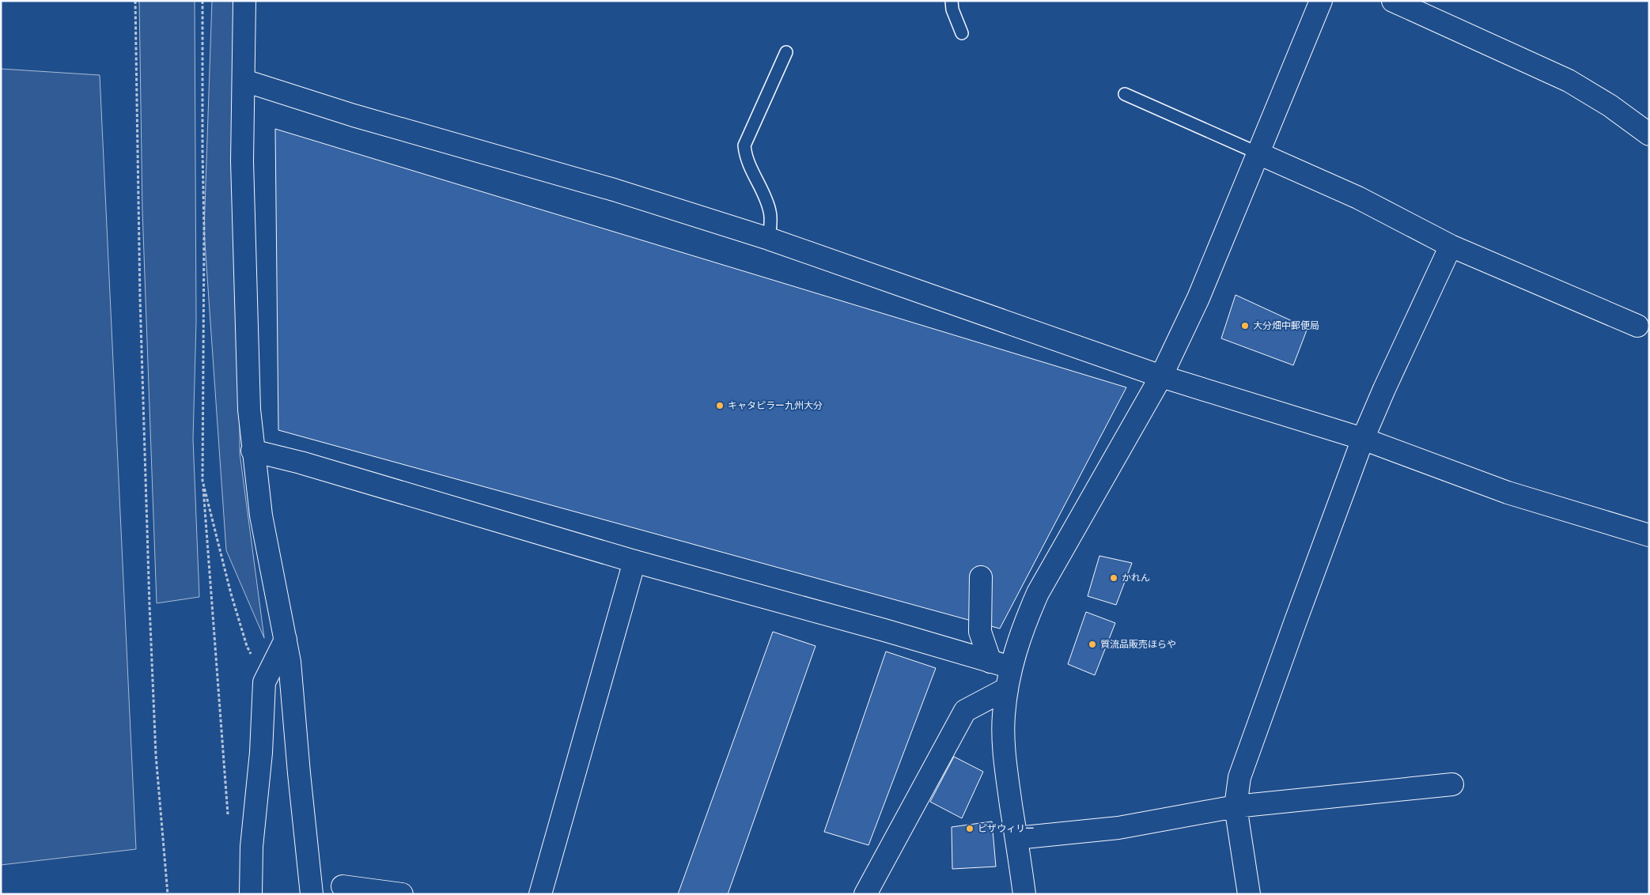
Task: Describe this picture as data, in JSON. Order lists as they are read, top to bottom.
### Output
{
  "places": [
    "大分畑中郵便局",
    "キャタピラー九州大分",
    "かれん",
    "質流品販売ほらや",
    "ピザウィリー"
  ]
}
